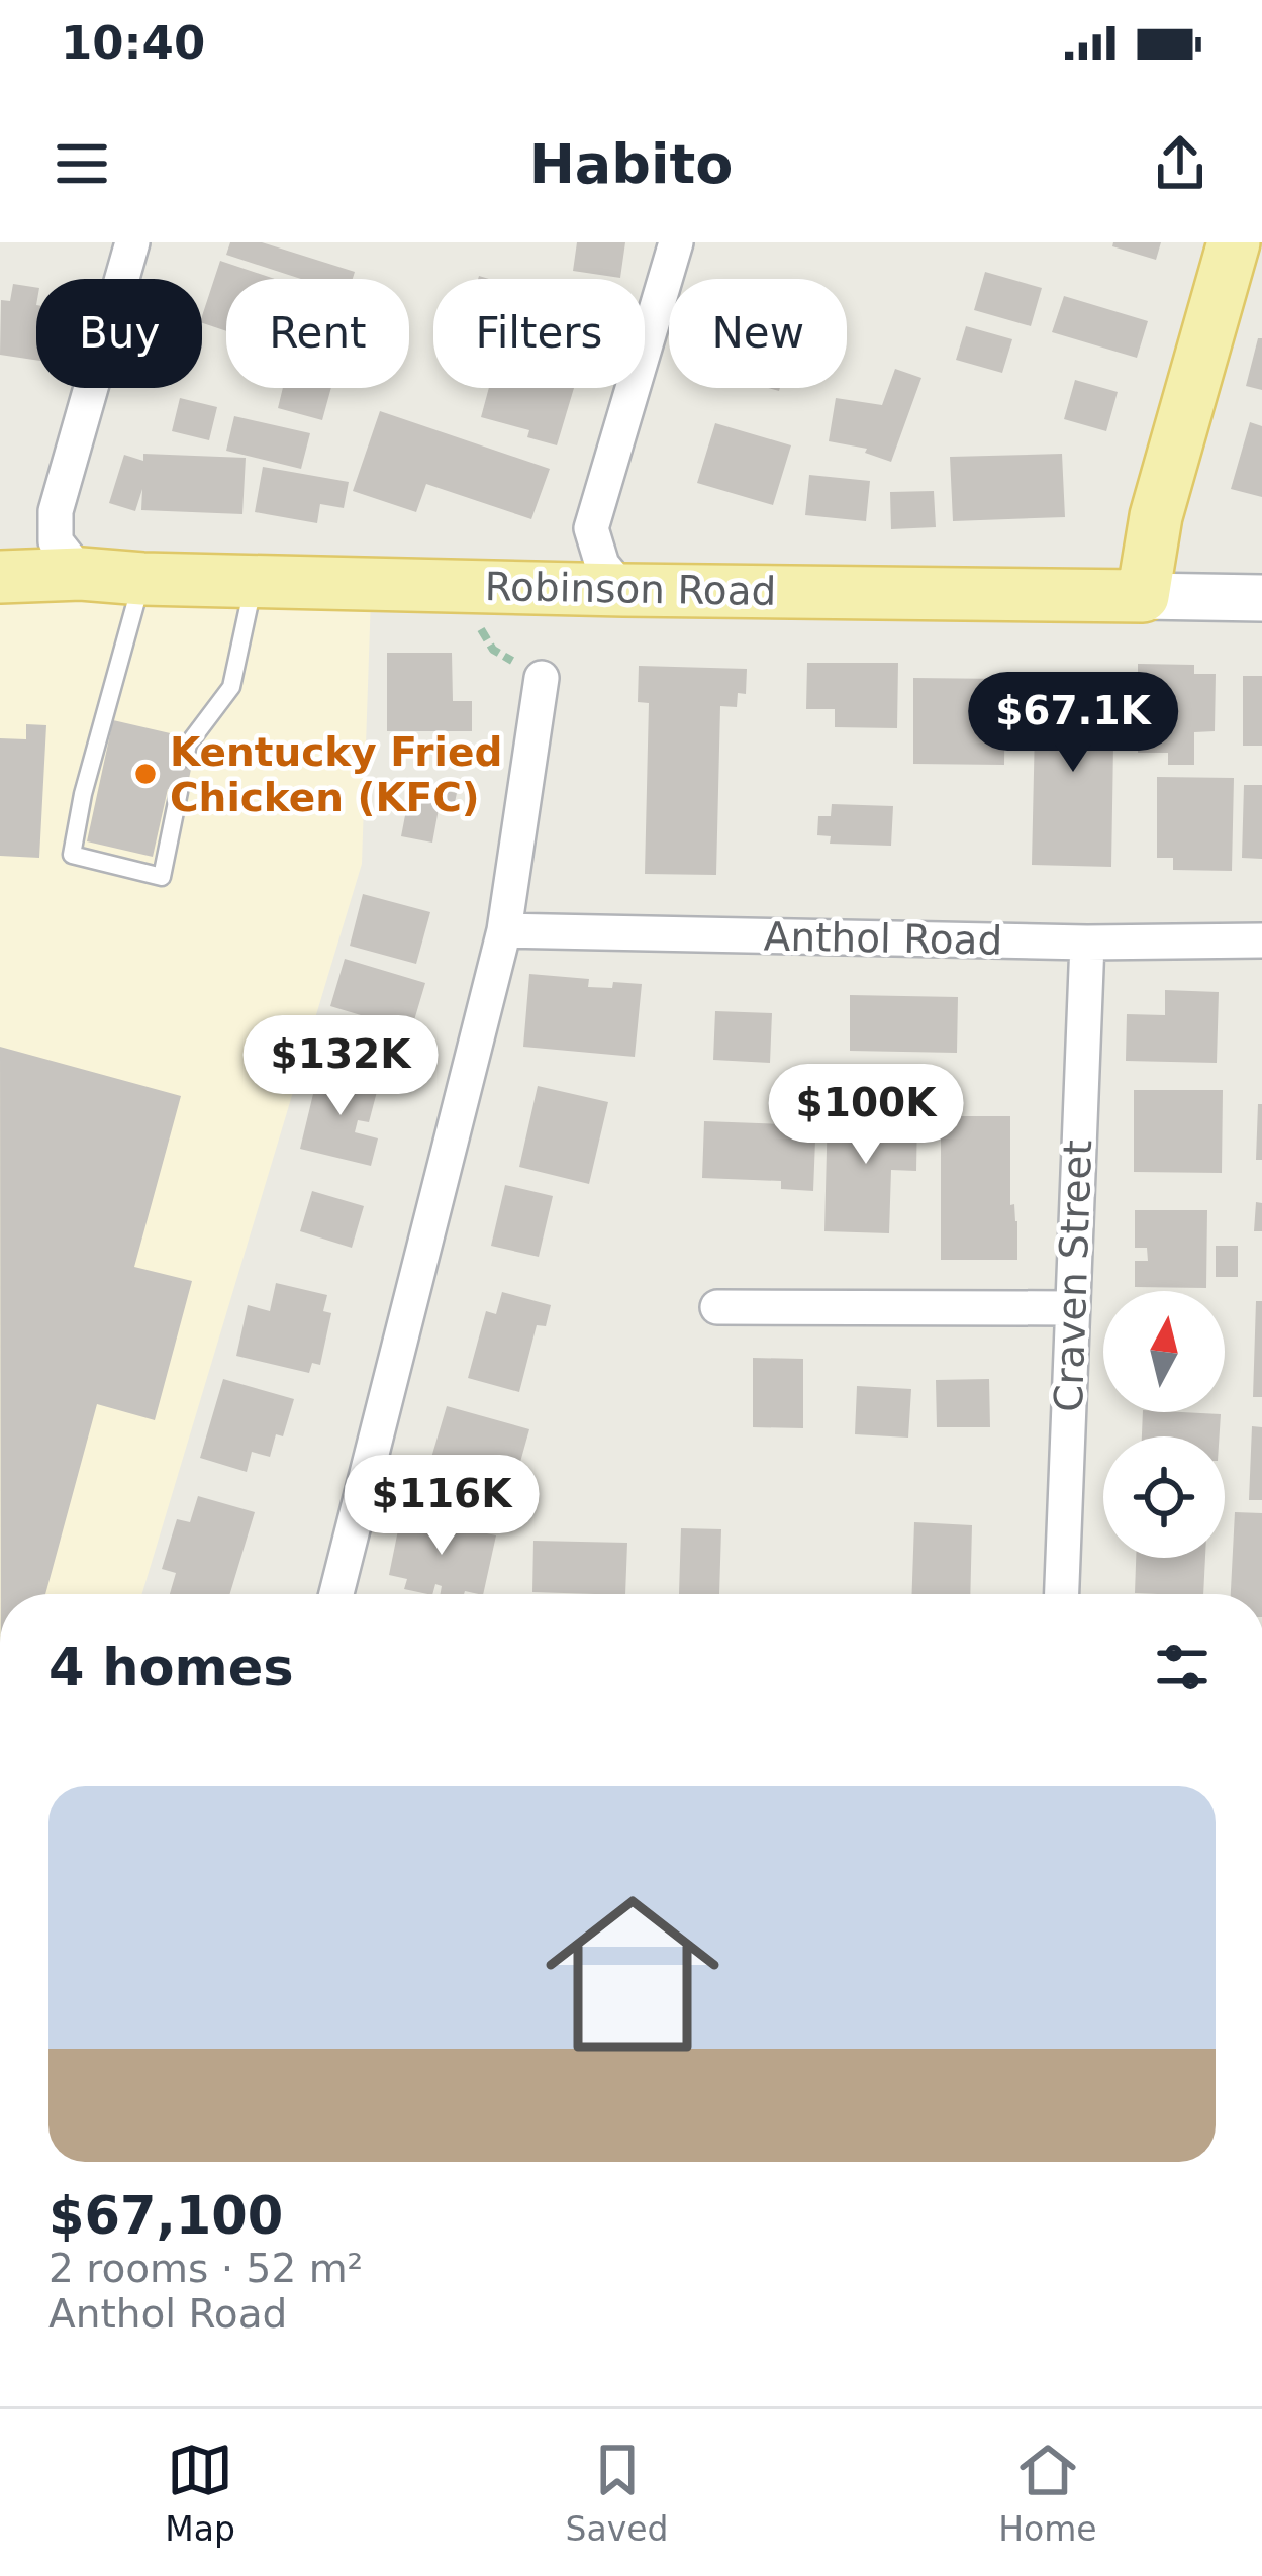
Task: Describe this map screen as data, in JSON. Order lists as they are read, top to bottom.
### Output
{
  "streets": {
    "main road": ["Robinson Road"],
    "street": ["Anthol Road", "Craven Street"]
  },
  "crossings": [
    ["Anthol Road", "Craven Street"]
  ],
  "places": ["Kentucky Fried Chicken (KFC)"],
  "north": "top",
  "page": {
    "status": "10:40",
    "header": "Habito",
    "chip": [
      "Buy",
      "Rent",
      "Filters",
      "New"
    ],
    "price": [
      "$67.1K",
      "$132K",
      "$100K",
      "$116K"
    ],
    "heading": "4 homes",
    "list": [
      {
        "name": "$67,100",
        "note": "2 rooms · 52 m² · Anthol Road"
      }
    ],
    "tabs": ["Map", "Saved", "Home"]
  }
}
